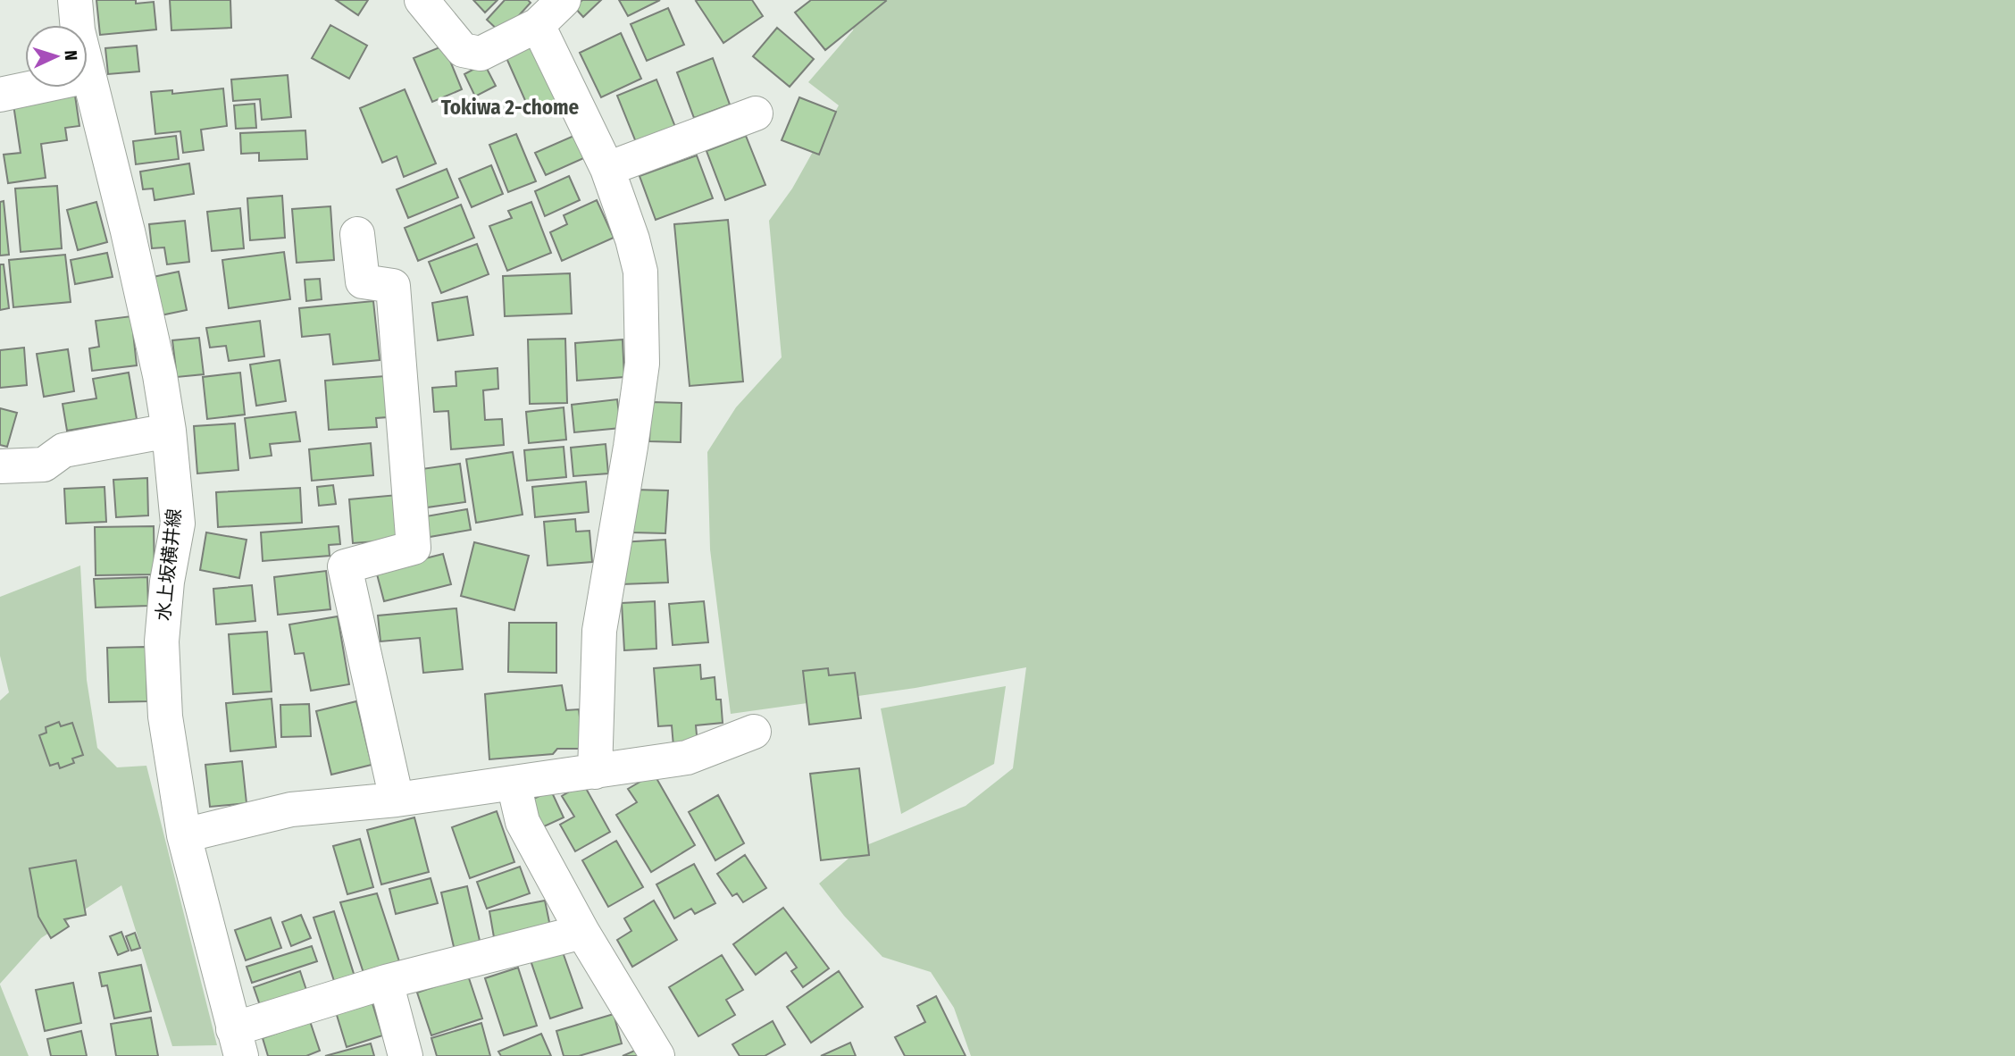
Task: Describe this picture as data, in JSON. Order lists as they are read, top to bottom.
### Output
{
  "streets": {
    "street": ["水上坂横井線"]
  },
  "districts": ["Tokiwa 2-chome"],
  "north": "right"
}
